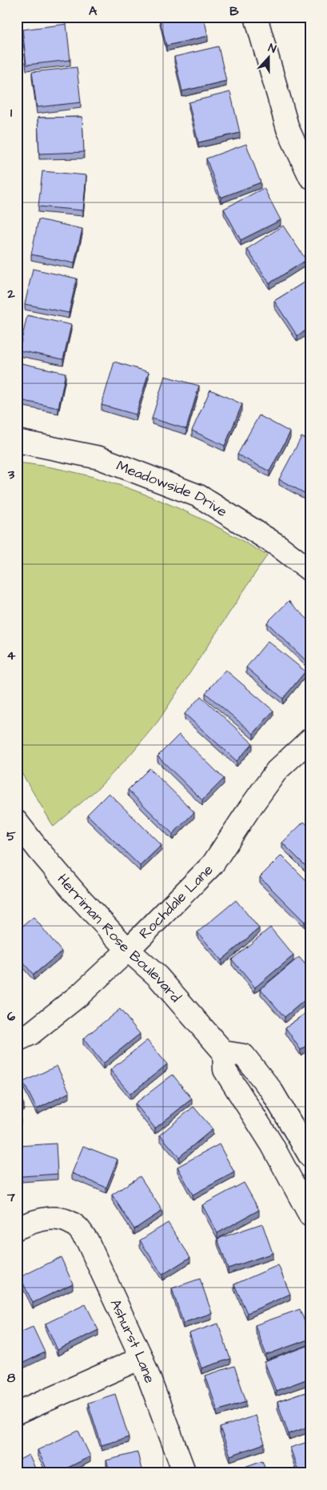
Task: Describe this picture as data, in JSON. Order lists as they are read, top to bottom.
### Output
{
  "streets": {
    "street": [
      "Meadowside Drive",
      "Rochdale Lane",
      "Herriman Rose Boulevard",
      "Ashurst Lane"
    ]
  },
  "crossings": [
    ["Rochdale Lane", "Herriman Rose Boulevard"]
  ],
  "north": "top",
  "grid": {
    "columns": ["A", "B"],
    "rows": [
      "1",
      "2",
      "3",
      "4",
      "5",
      "6",
      "7",
      "8"
    ]
  }
}
